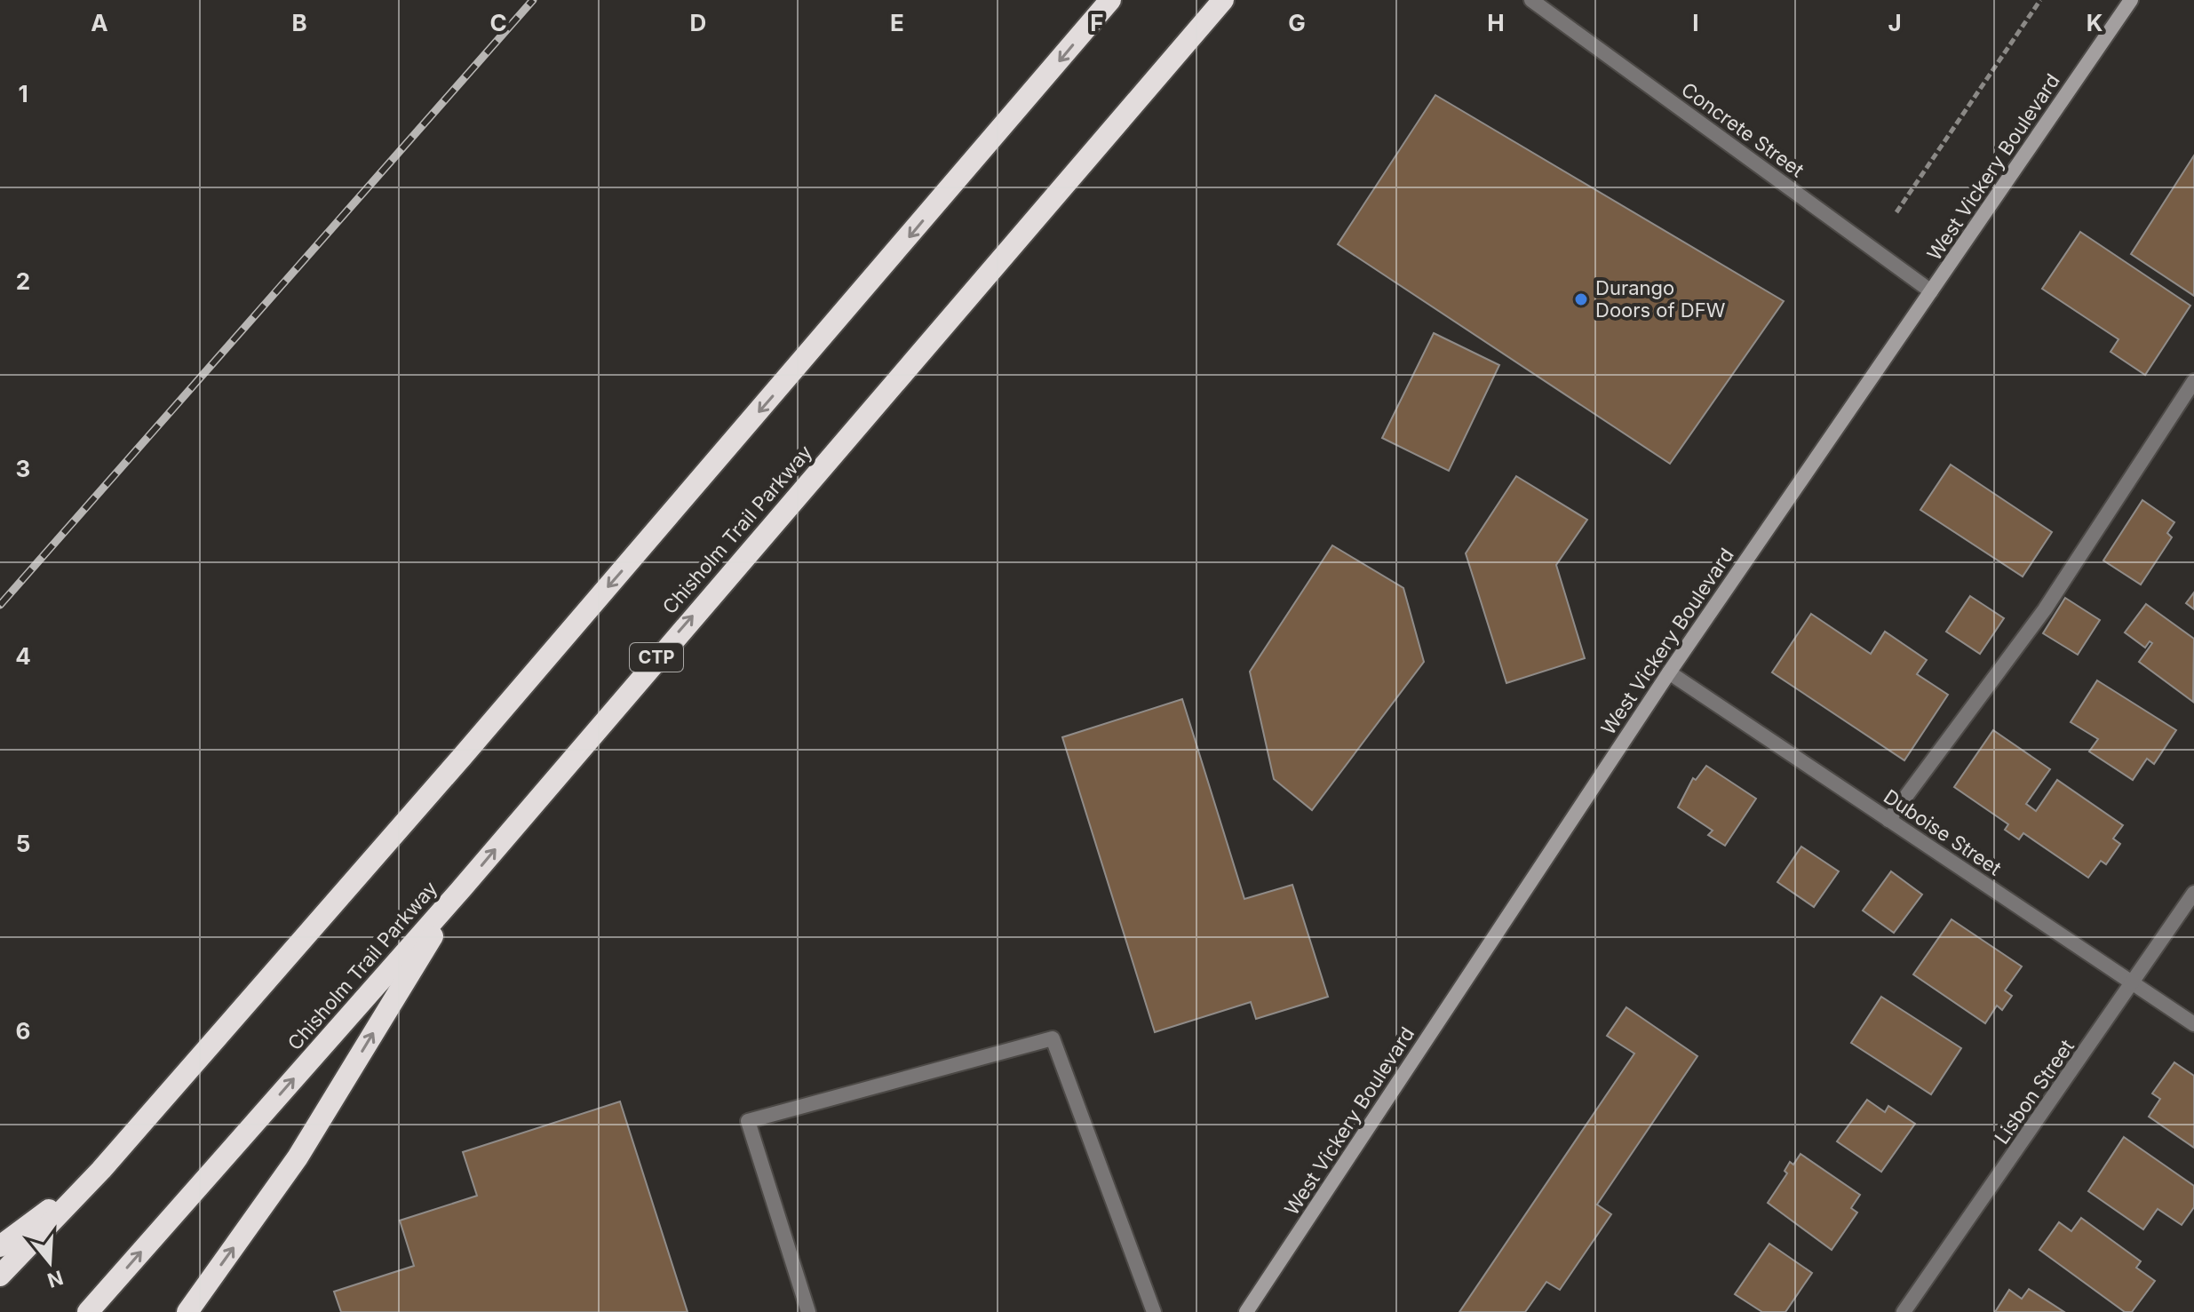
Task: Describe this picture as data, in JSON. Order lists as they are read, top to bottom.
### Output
{
  "streets": {
    "highway": ["Chisholm Trail Parkway", "CTP"],
    "main road": ["West Vickery Boulevard"],
    "street": ["Concrete Street", "Duboise Street", "Lisbon Street"]
  },
  "crossings": [
    ["Concrete Street", "West Vickery Boulevard"],
    ["West Vickery Boulevard", "Duboise Street"],
    ["Duboise Street", "Lisbon Street"]
  ],
  "places": ["Durango Doors of DFW"],
  "north": "bottom",
  "grid": {
    "columns": [
      "A",
      "B",
      "C",
      "D",
      "E",
      "F",
      "G",
      "H",
      "I",
      "J",
      "K"
    ],
    "rows": [
      "1",
      "2",
      "3",
      "4",
      "5",
      "6"
    ]
  }
}
